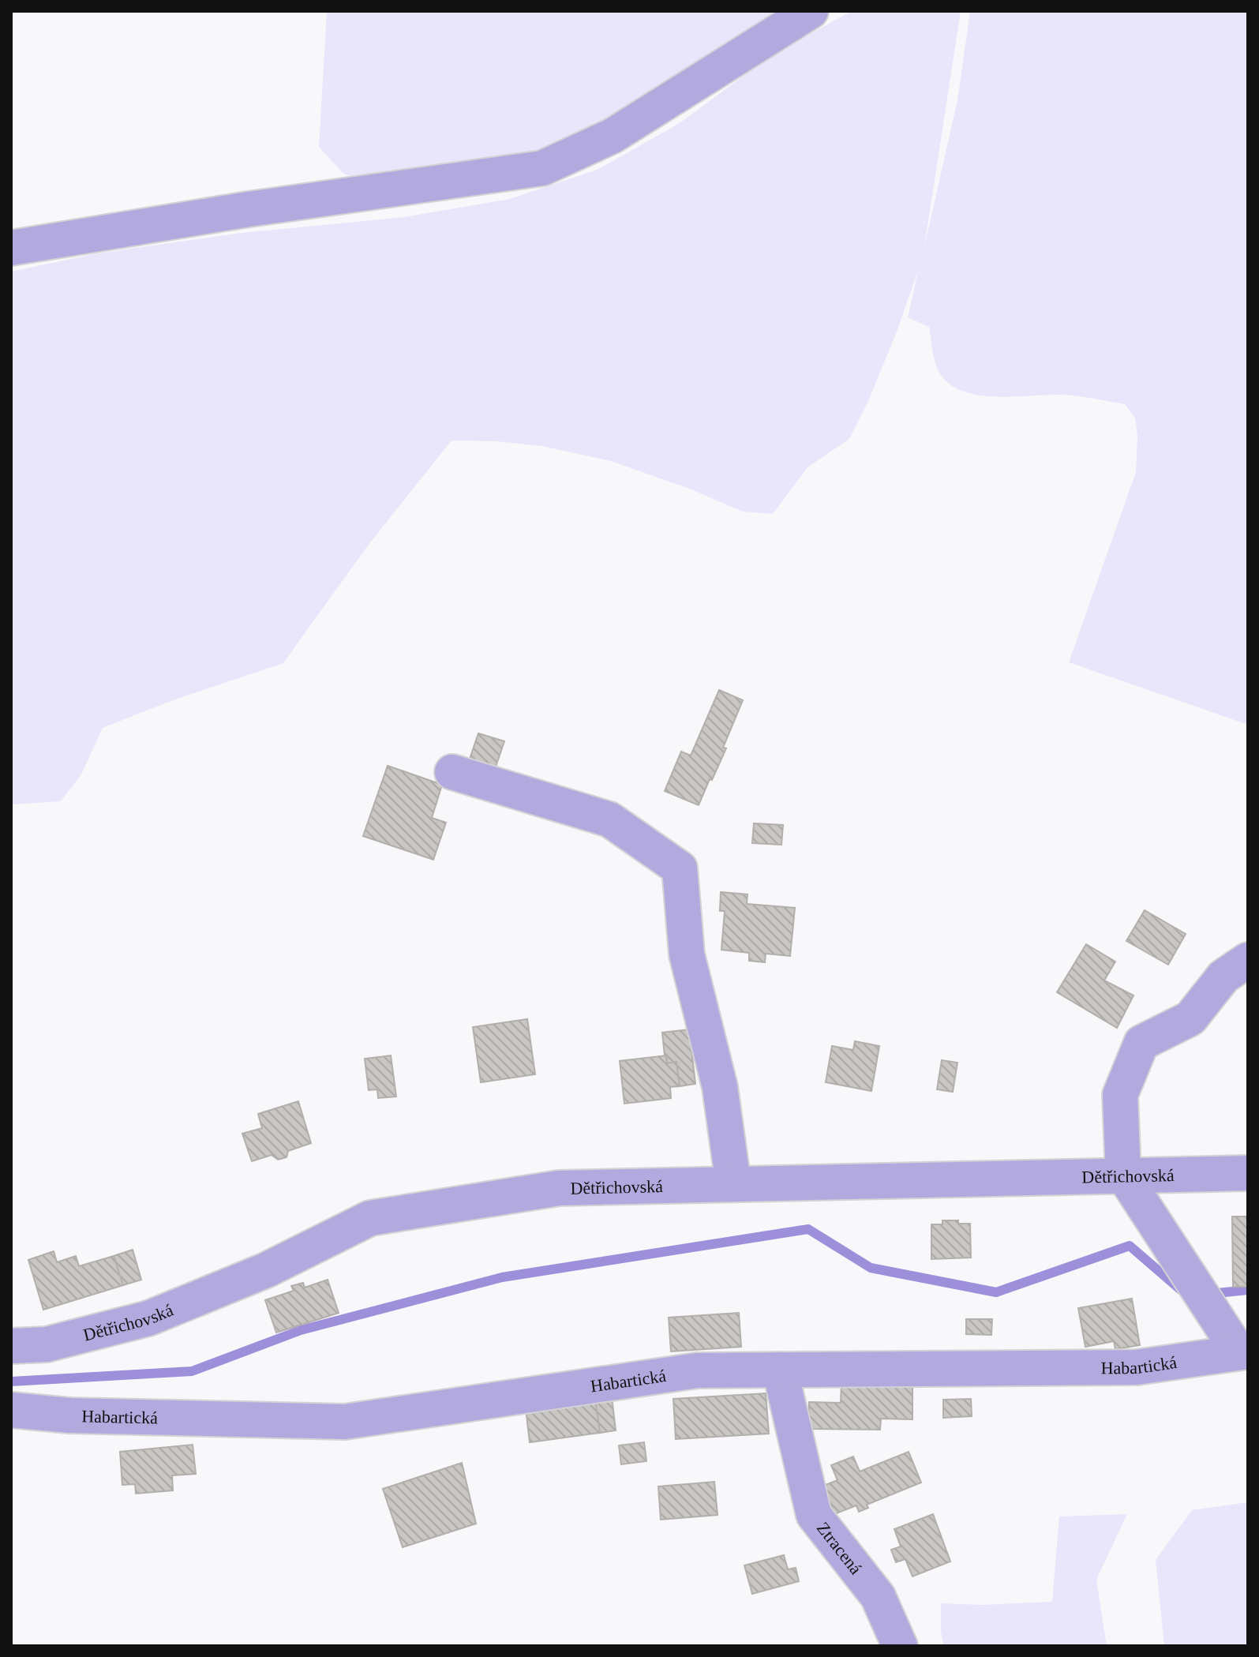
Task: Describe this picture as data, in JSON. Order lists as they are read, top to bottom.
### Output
{
  "streets": {
    "street": ["Dětřichovská", "Habartická", "Ztracená"]
  },
  "crossings": [
    ["Habartická", "Ztracená"]
  ]
}
